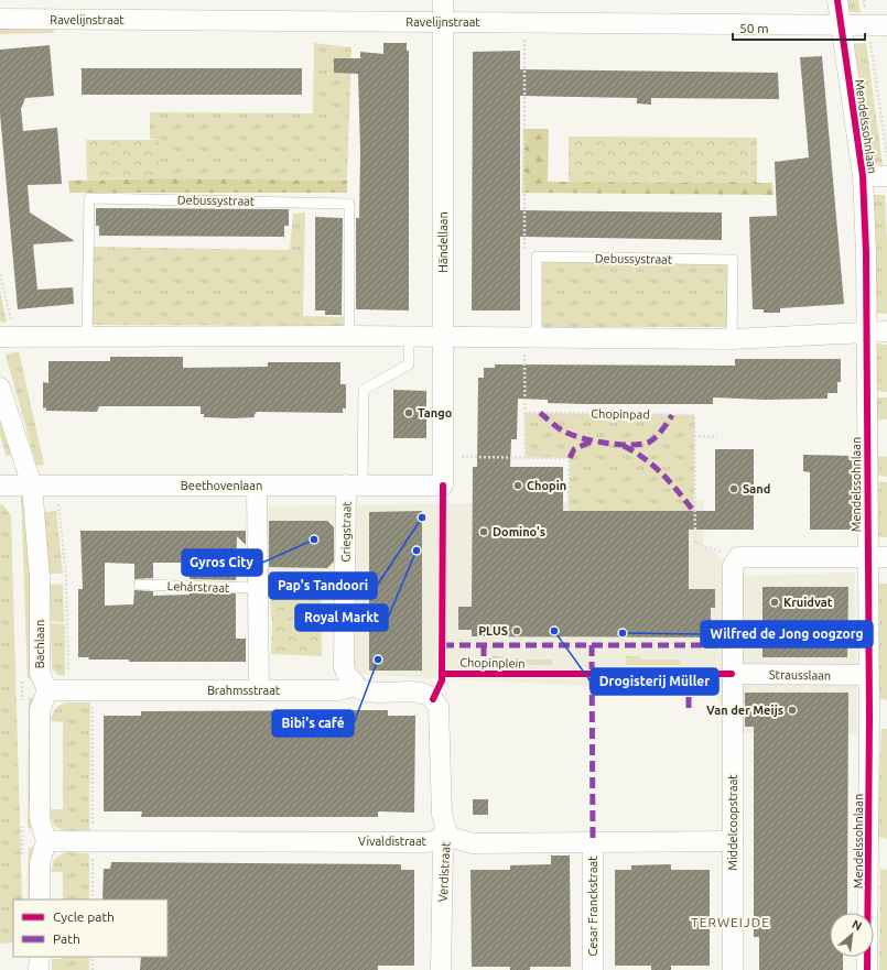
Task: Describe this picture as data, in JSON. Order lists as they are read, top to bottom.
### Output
{
  "streets": {
    "street": [
      "Ravelijnstraat",
      "Mendelssohnlaan",
      "Händellaan",
      "Beethovenlaan",
      "Griegstraat",
      "Bachlaan",
      "Strausslaan",
      "Brahmsstraat",
      "Middelcoopstraat",
      "Vivaldistraat",
      "Verdistraat",
      "Cesar Franckstraat"
    ],
    "lane": ["Debussystraat", "Lehárstraat"],
    "path": ["Chopinpad"],
    "cycle path": ["Chopinplein"]
  },
  "crossings": [
    ["Ravelijnstraat", "Mendelssohnlaan"],
    ["Ravelijnstraat", "Händellaan"],
    ["Mendelssohnlaan", "Strausslaan"],
    ["Händellaan", "Beethovenlaan"],
    ["Beethovenlaan", "Griegstraat"],
    ["Beethovenlaan", "Bachlaan"],
    ["Griegstraat", "Brahmsstraat"],
    ["Griegstraat", "Verdistraat"],
    ["Bachlaan", "Brahmsstraat"],
    ["Strausslaan", "Middelcoopstraat"],
    ["Brahmsstraat", "Verdistraat"],
    ["Vivaldistraat", "Verdistraat"]
  ],
  "districts": ["TERWEIJDE"],
  "places": [
    "Tango",
    "Chopin",
    "Sand",
    "Pap's Tandoori",
    "Domino's",
    "Gyros City",
    "Royal Markt",
    "Kruidvat",
    "PLUS",
    "Drogisterij Müller",
    "Wilfred de Jong oogzorg",
    "Bibi's café",
    "Van der Meijs"
  ],
  "legend": ["Cycle path", "Path"],
  "scale_bar": "50 m",
  "north": "top right"
}
